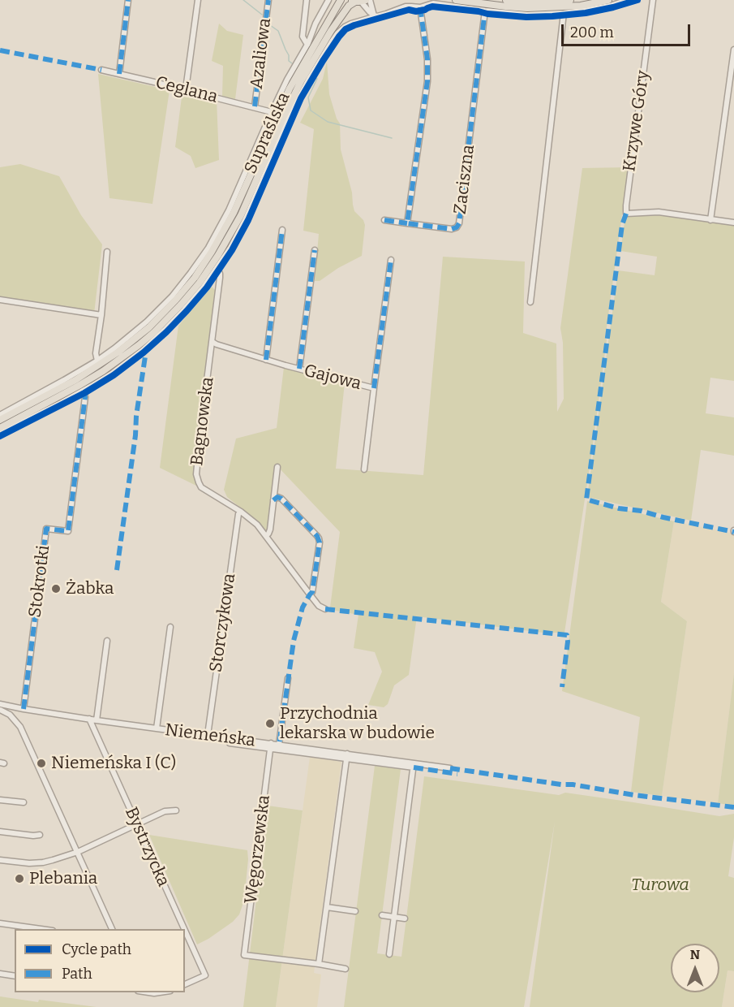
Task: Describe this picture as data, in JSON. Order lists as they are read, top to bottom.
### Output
{
  "streets": {
    "street": [
      "Azaliowa",
      "Ceglana",
      "Krzywe Góry",
      "Supraślska",
      "Zaciszna",
      "Gajowa",
      "Bagnowska",
      "Stokrotki",
      "Storczykowa",
      "Niemeńska",
      "Bystrzycka",
      "Węgorzewska"
    ]
  },
  "crossings": [
    ["Azaliowa", "Ceglana"],
    ["Ceglana", "Supraślska"],
    ["Supraślska", "Zaciszna"],
    ["Supraślska", "Bagnowska"],
    ["Supraślska", "Stokrotki"],
    ["Gajowa", "Bagnowska"],
    ["Bagnowska", "Storczykowa"],
    ["Stokrotki", "Niemeńska"],
    ["Storczykowa", "Niemeńska"],
    ["Niemeńska", "Bystrzycka"],
    ["Niemeńska", "Węgorzewska"]
  ],
  "parks": ["Turowa"],
  "places": [
    "Żabka",
    "Przychodnia lekarska w budowie",
    "Niemeńska I (C)",
    "Plebania"
  ],
  "legend": ["Cycle path", "Path"],
  "scale_bar": "200 m",
  "north": "top"
}
